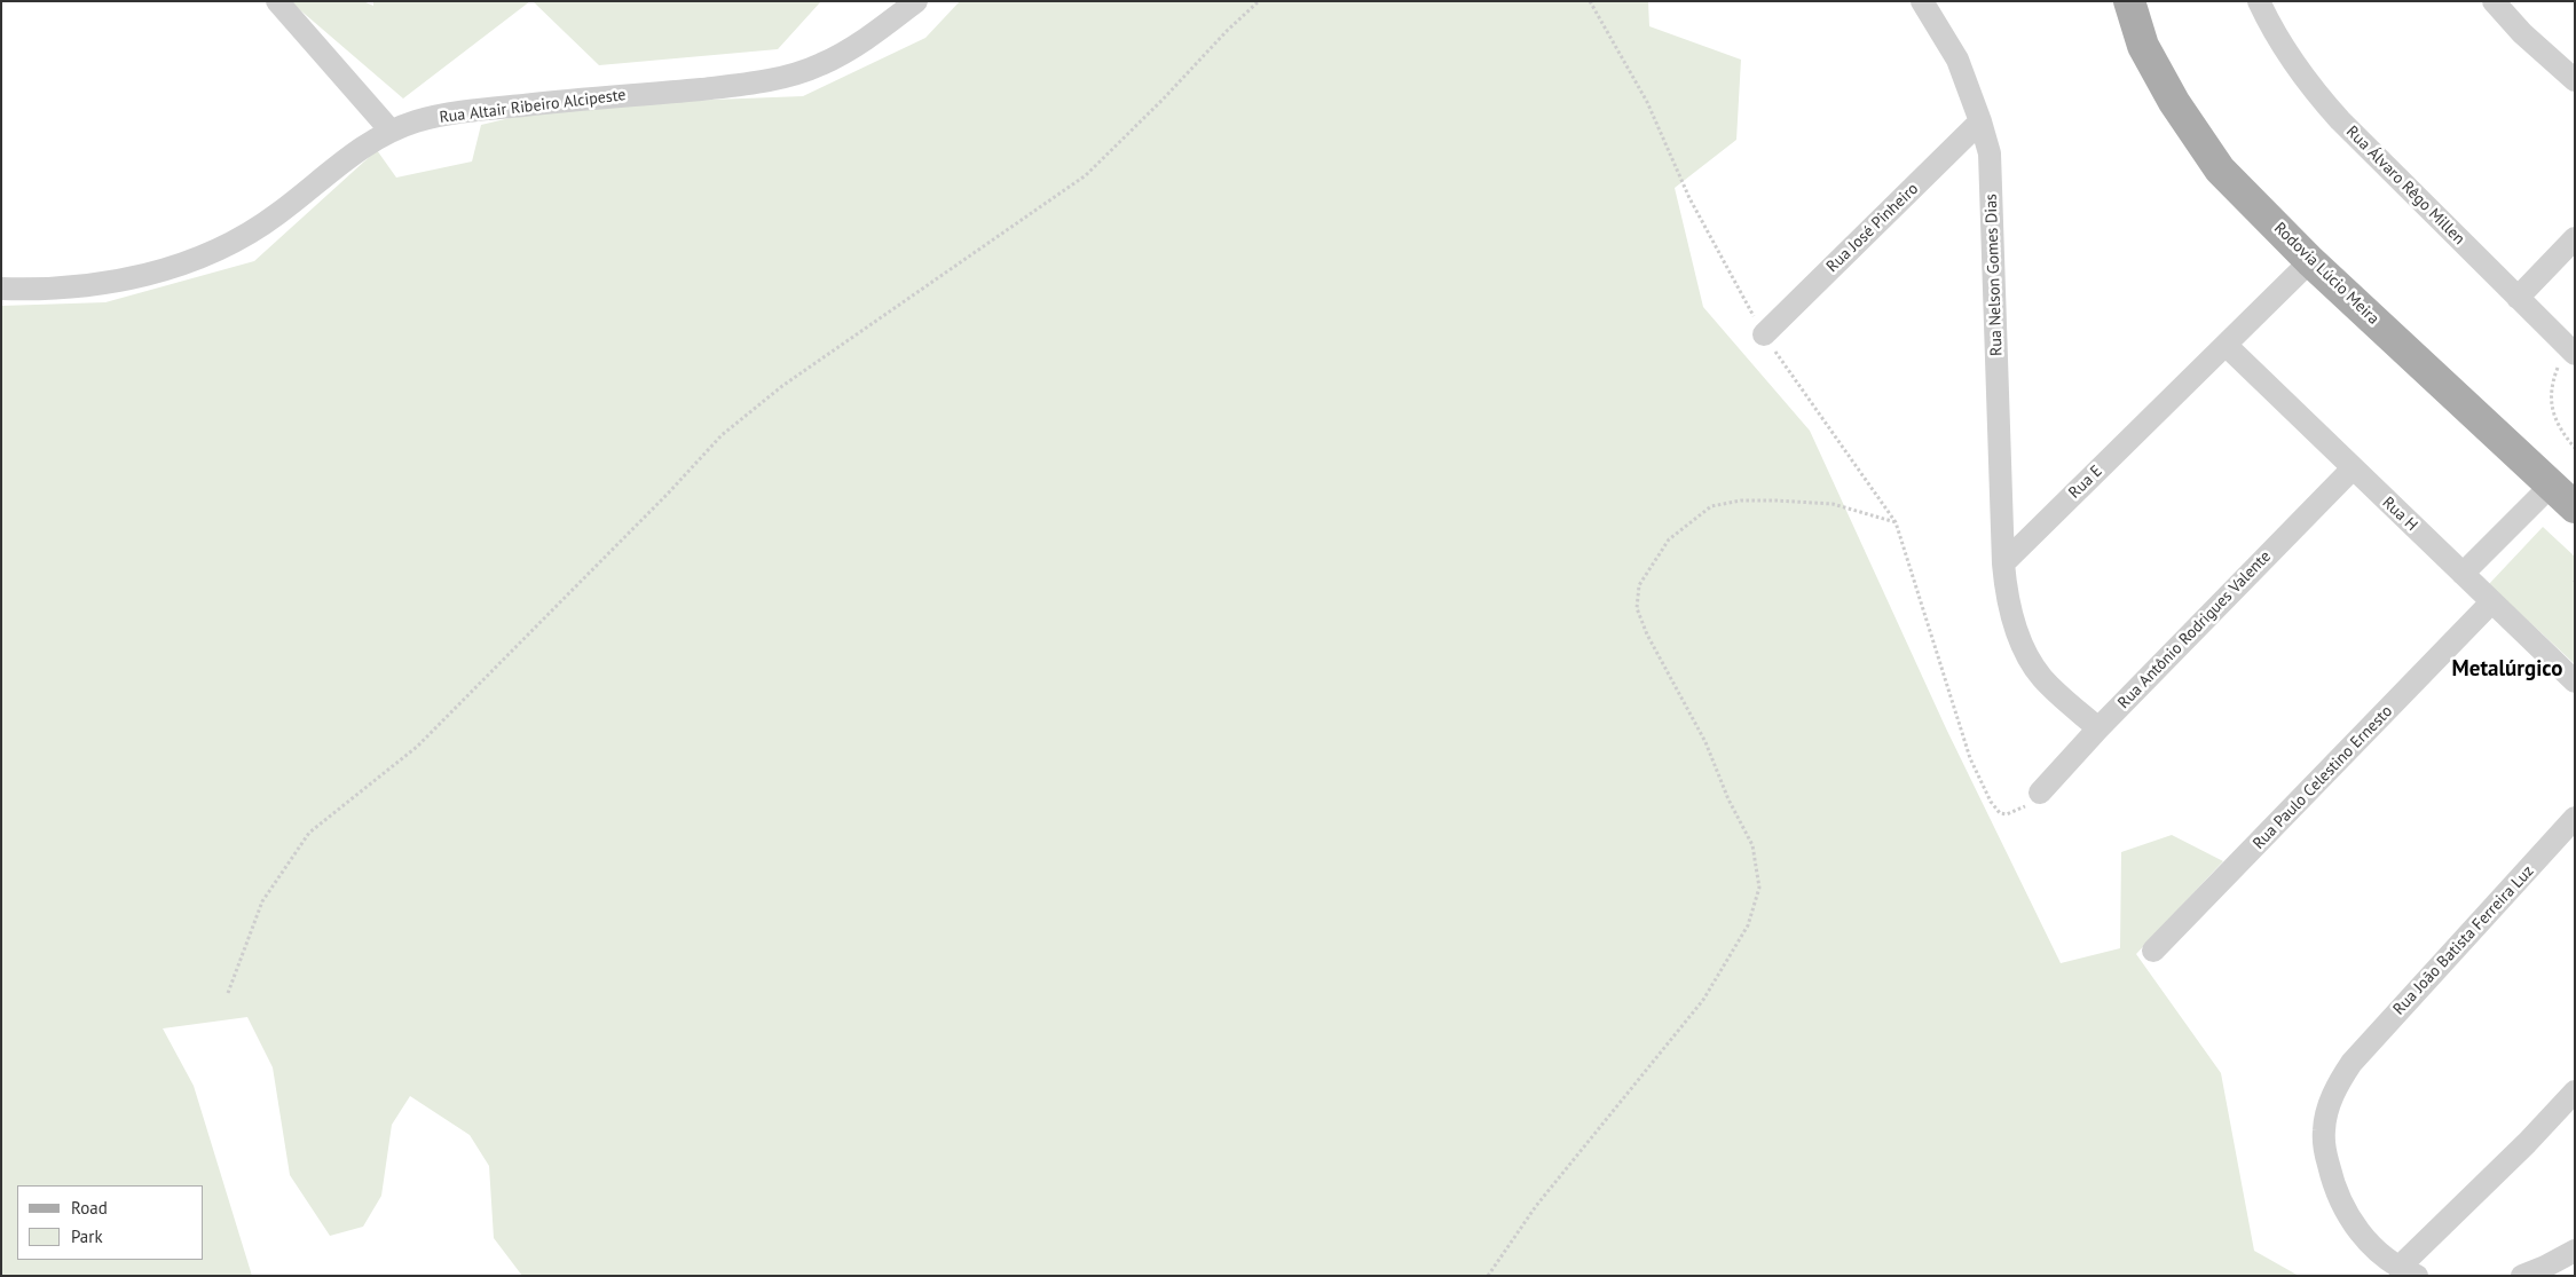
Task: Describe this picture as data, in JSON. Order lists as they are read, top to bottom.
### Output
{
  "streets": {
    "main road": ["Rodovia Lúcio Meira"],
    "street": [
      "Rua Altair Ribeiro Alcipeste",
      "Rua Álvaro Rêgo Millen",
      "Rua José Pinheiro",
      "Rua Nelson Gomes Dias",
      "Rua E",
      "Rua H",
      "Rua Antônio Rodrigues Valente",
      "Rua Paulo Celestino Ernesto",
      "Rua João Batista Ferreira Luz"
    ]
  },
  "crossings": [
    ["Rua José Pinheiro", "Rua Nelson Gomes Dias"],
    ["Rodovia Lúcio Meira", "Rua E"],
    ["Rua Nelson Gomes Dias", "Rua E"],
    ["Rua E", "Rua H"],
    ["Rua H", "Rua Antônio Rodrigues Valente"],
    ["Rua H", "Rua Paulo Celestino Ernesto"]
  ],
  "districts": ["Metalúrgico"],
  "legend": ["Road", "Park"]
}
